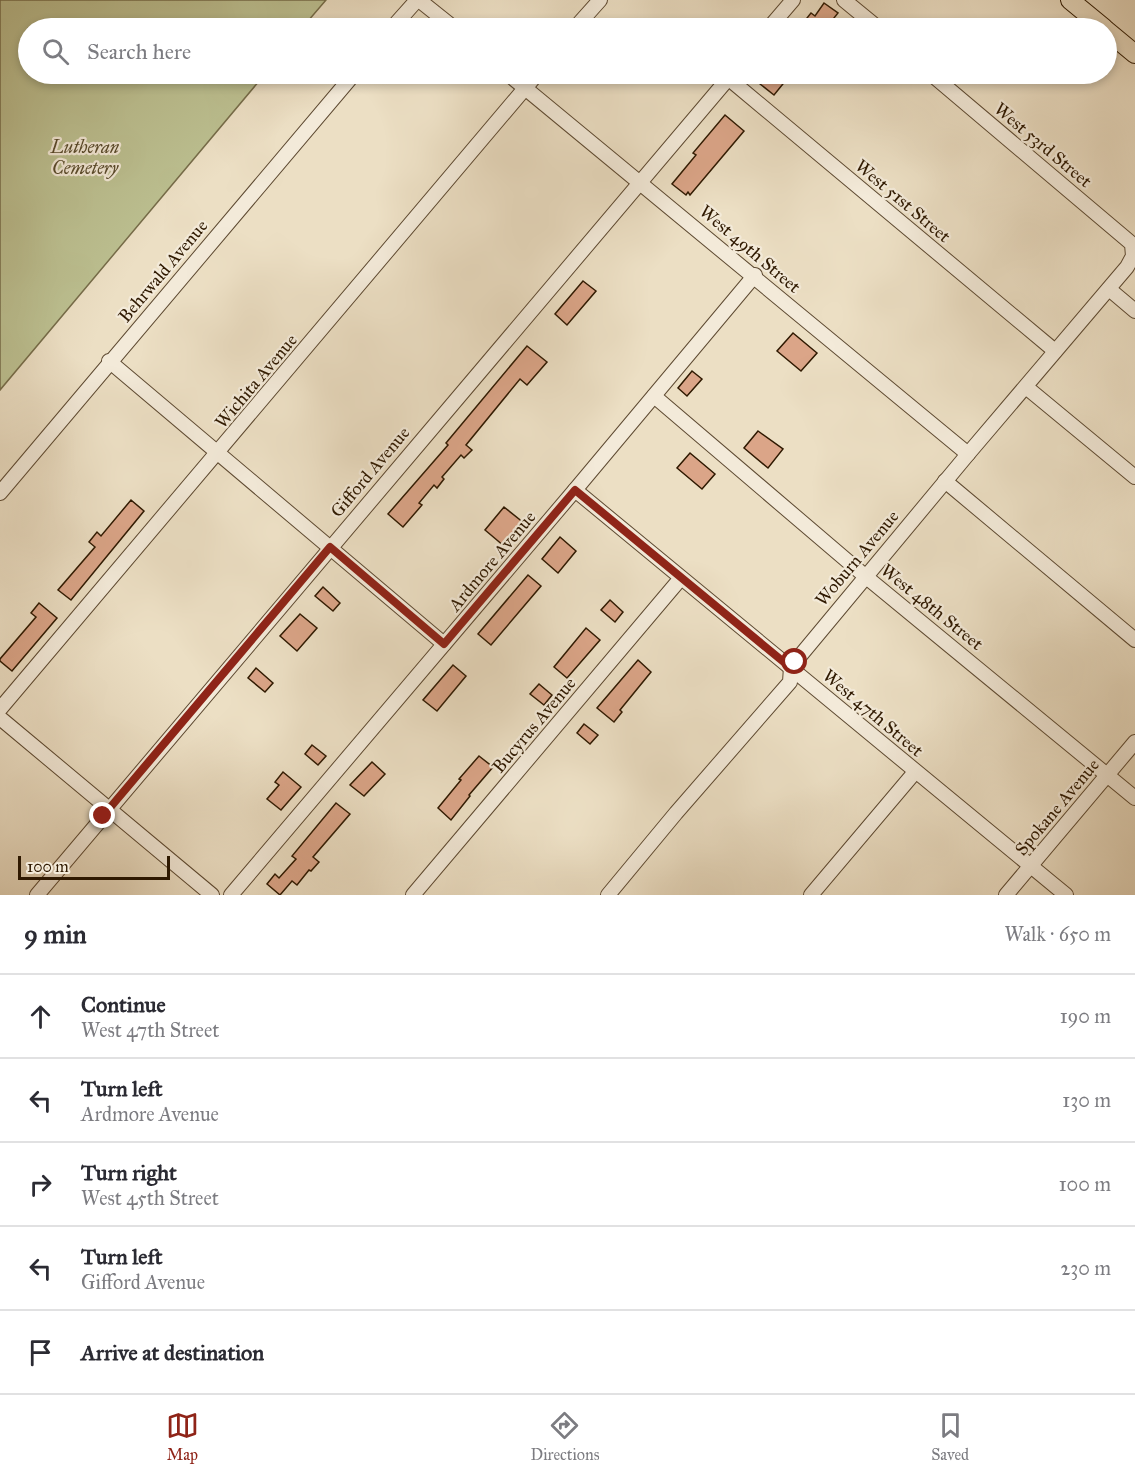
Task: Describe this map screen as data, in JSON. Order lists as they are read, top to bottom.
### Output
{
  "streets": {
    "street": [
      "West 53rd Street",
      "West 51st Street",
      "West 49th Street",
      "Behrwald Avenue",
      "Wichita Avenue",
      "Gifford Avenue",
      "Woburn Avenue",
      "Ardmore Avenue",
      "West 48th Street",
      "West 47th Street",
      "Bucyrus Avenue",
      "Spokane Avenue"
    ]
  },
  "crossings": [
    ["West 53rd Street", "Woburn Avenue"],
    ["West 51st Street", "Woburn Avenue"],
    ["West 49th Street", "Wichita Avenue"],
    ["West 49th Street", "Gifford Avenue"],
    ["West 49th Street", "Woburn Avenue"],
    ["West 49th Street", "Ardmore Avenue"],
    ["Woburn Avenue", "West 48th Street"],
    ["Woburn Avenue", "West 47th Street"],
    ["Ardmore Avenue", "West 48th Street"],
    ["Ardmore Avenue", "West 47th Street"],
    ["West 48th Street", "Spokane Avenue"],
    ["West 47th Street", "Bucyrus Avenue"],
    ["West 47th Street", "Spokane Avenue"]
  ],
  "parks": ["Lutheran Cemetery"],
  "scale_bar": "100 m",
  "page": {
    "search": "Search here",
    "scale": "100 m",
    "heading": ["9 min", "Walk · 650 m"],
    "list": [
      ["Continue", "West 47th Street", "190 m"],
      ["Turn left", "Ardmore Avenue", "130 m"],
      ["Turn right", "West 45th Street", "100 m"],
      ["Turn left", "Gifford Avenue", "230 m"],
      "Arrive at destination"
    ],
    "nav": ["Map", "Directions", "Saved"]
  }
}
